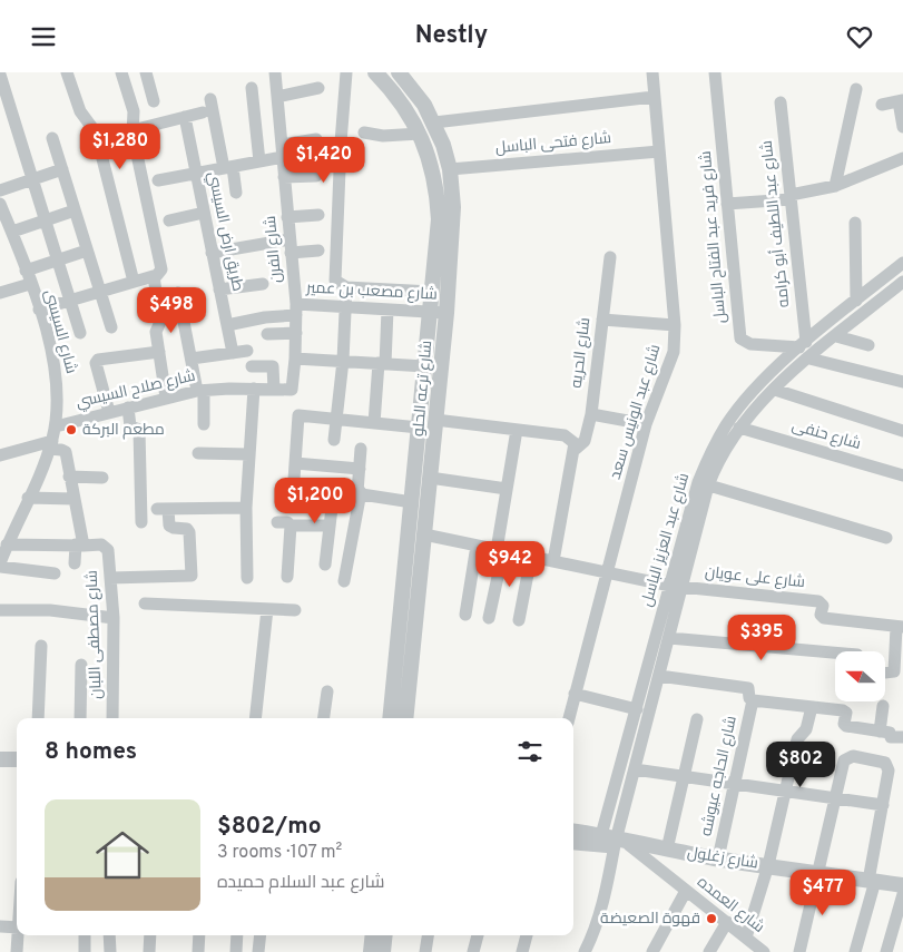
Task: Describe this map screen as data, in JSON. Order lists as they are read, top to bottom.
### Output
{
  "streets": {
    "street": [
      "شارع فتحى الباسل",
      "شارع عبد اللطيف أبو كرامه",
      "طريق ارض السيسي",
      "شارع فريد عبد الفتاح الباسل",
      "شارع الفرن",
      "شارع مصعب بن عمير",
      "شارع السيسى",
      "شارع الحريه",
      "شارع ترعه الحلو",
      "شارع صلاح السيسي",
      "شارع عبد الونيس سعد",
      "شارع حنفى",
      "شارع عبد العزيز الباسل",
      "شارع على عويان",
      "شارع مصطفى اللبان",
      "شارع الحاجه عيوشه",
      "شارع زغلول",
      "شارع العمده"
    ]
  },
  "crossings": [
    ["شارع فتحى الباسل", "شارع ترعه الحلو"],
    ["شارع فتحى الباسل", "شارع عبد الونيس سعد"],
    ["شارع عبد اللطيف أبو كرامه", "شارع فريد عبد الفتاح الباسل"],
    ["شارع عبد اللطيف أبو كرامه", "شارع عبد العزيز الباسل"],
    ["طريق ارض السيسي", "شارع مصعب بن عمير"],
    ["شارع فريد عبد الفتاح الباسل", "شارع عبد العزيز الباسل"],
    ["شارع الفرن", "شارع مصعب بن عمير"],
    ["شارع الفرن", "شارع صلاح السيسي"],
    ["شارع مصعب بن عمير", "شارع ترعه الحلو"],
    ["شارع السيسى", "شارع صلاح السيسي"],
    ["شارع ترعه الحلو", "شارع على عويان"],
    ["شارع عبد الونيس سعد", "شارع على عويان"],
    ["شارع حنفى", "شارع عبد العزيز الباسل"],
    ["شارع عبد العزيز الباسل", "شارع على عويان"],
    ["شارع عبد العزيز الباسل", "شارع زغلول"],
    ["شارع عبد العزيز الباسل", "شارع العمده"],
    ["شارع الحاجه عيوشه", "شارع زغلول"],
    ["شارع زغلول", "شارع العمده"]
  ],
  "places": ["مطعم البركة", "قهوة الصعيضة"],
  "north": "left",
  "page": {
    "header": "Nestly",
    "price": [
      "$1,280",
      "$1,420",
      "$498",
      "$1,200",
      "$942",
      "$395",
      "$802",
      "$477"
    ],
    "heading": "8 homes",
    "list": [
      {
        "name": "$802/mo",
        "note": "3 rooms · 107 m² · شارع عبد السلام حميده"
      }
    ]
  }
}
